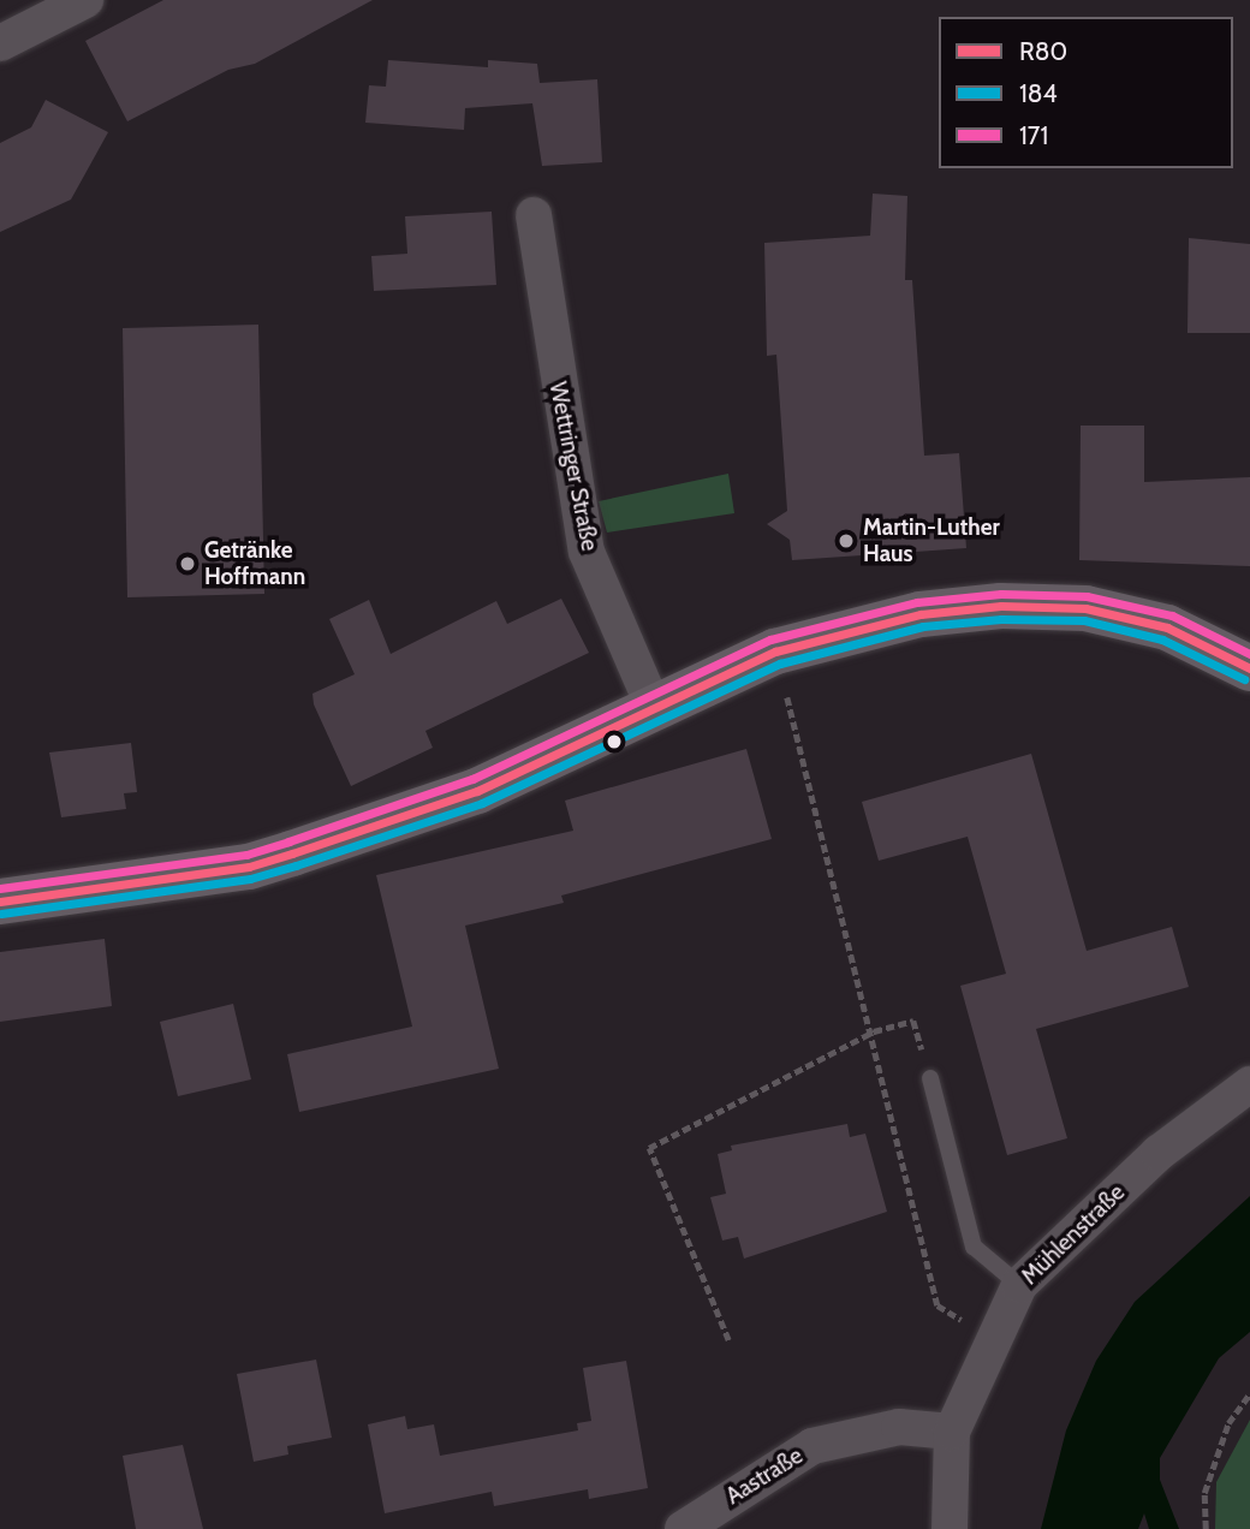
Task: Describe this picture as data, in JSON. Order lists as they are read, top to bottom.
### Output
{
  "streets": {
    "street": ["Wettringer Straße", "Mühlenstraße", "Aastraße"]
  },
  "crossings": [
    ["Mühlenstraße", "Aastraße"]
  ],
  "places": ["Martin-Luther Haus", "Getränke Hoffmann"],
  "lines": ["transit line 171", "transit line R80", "transit line 184"],
  "legend": ["R80", "184", "171"]
}
